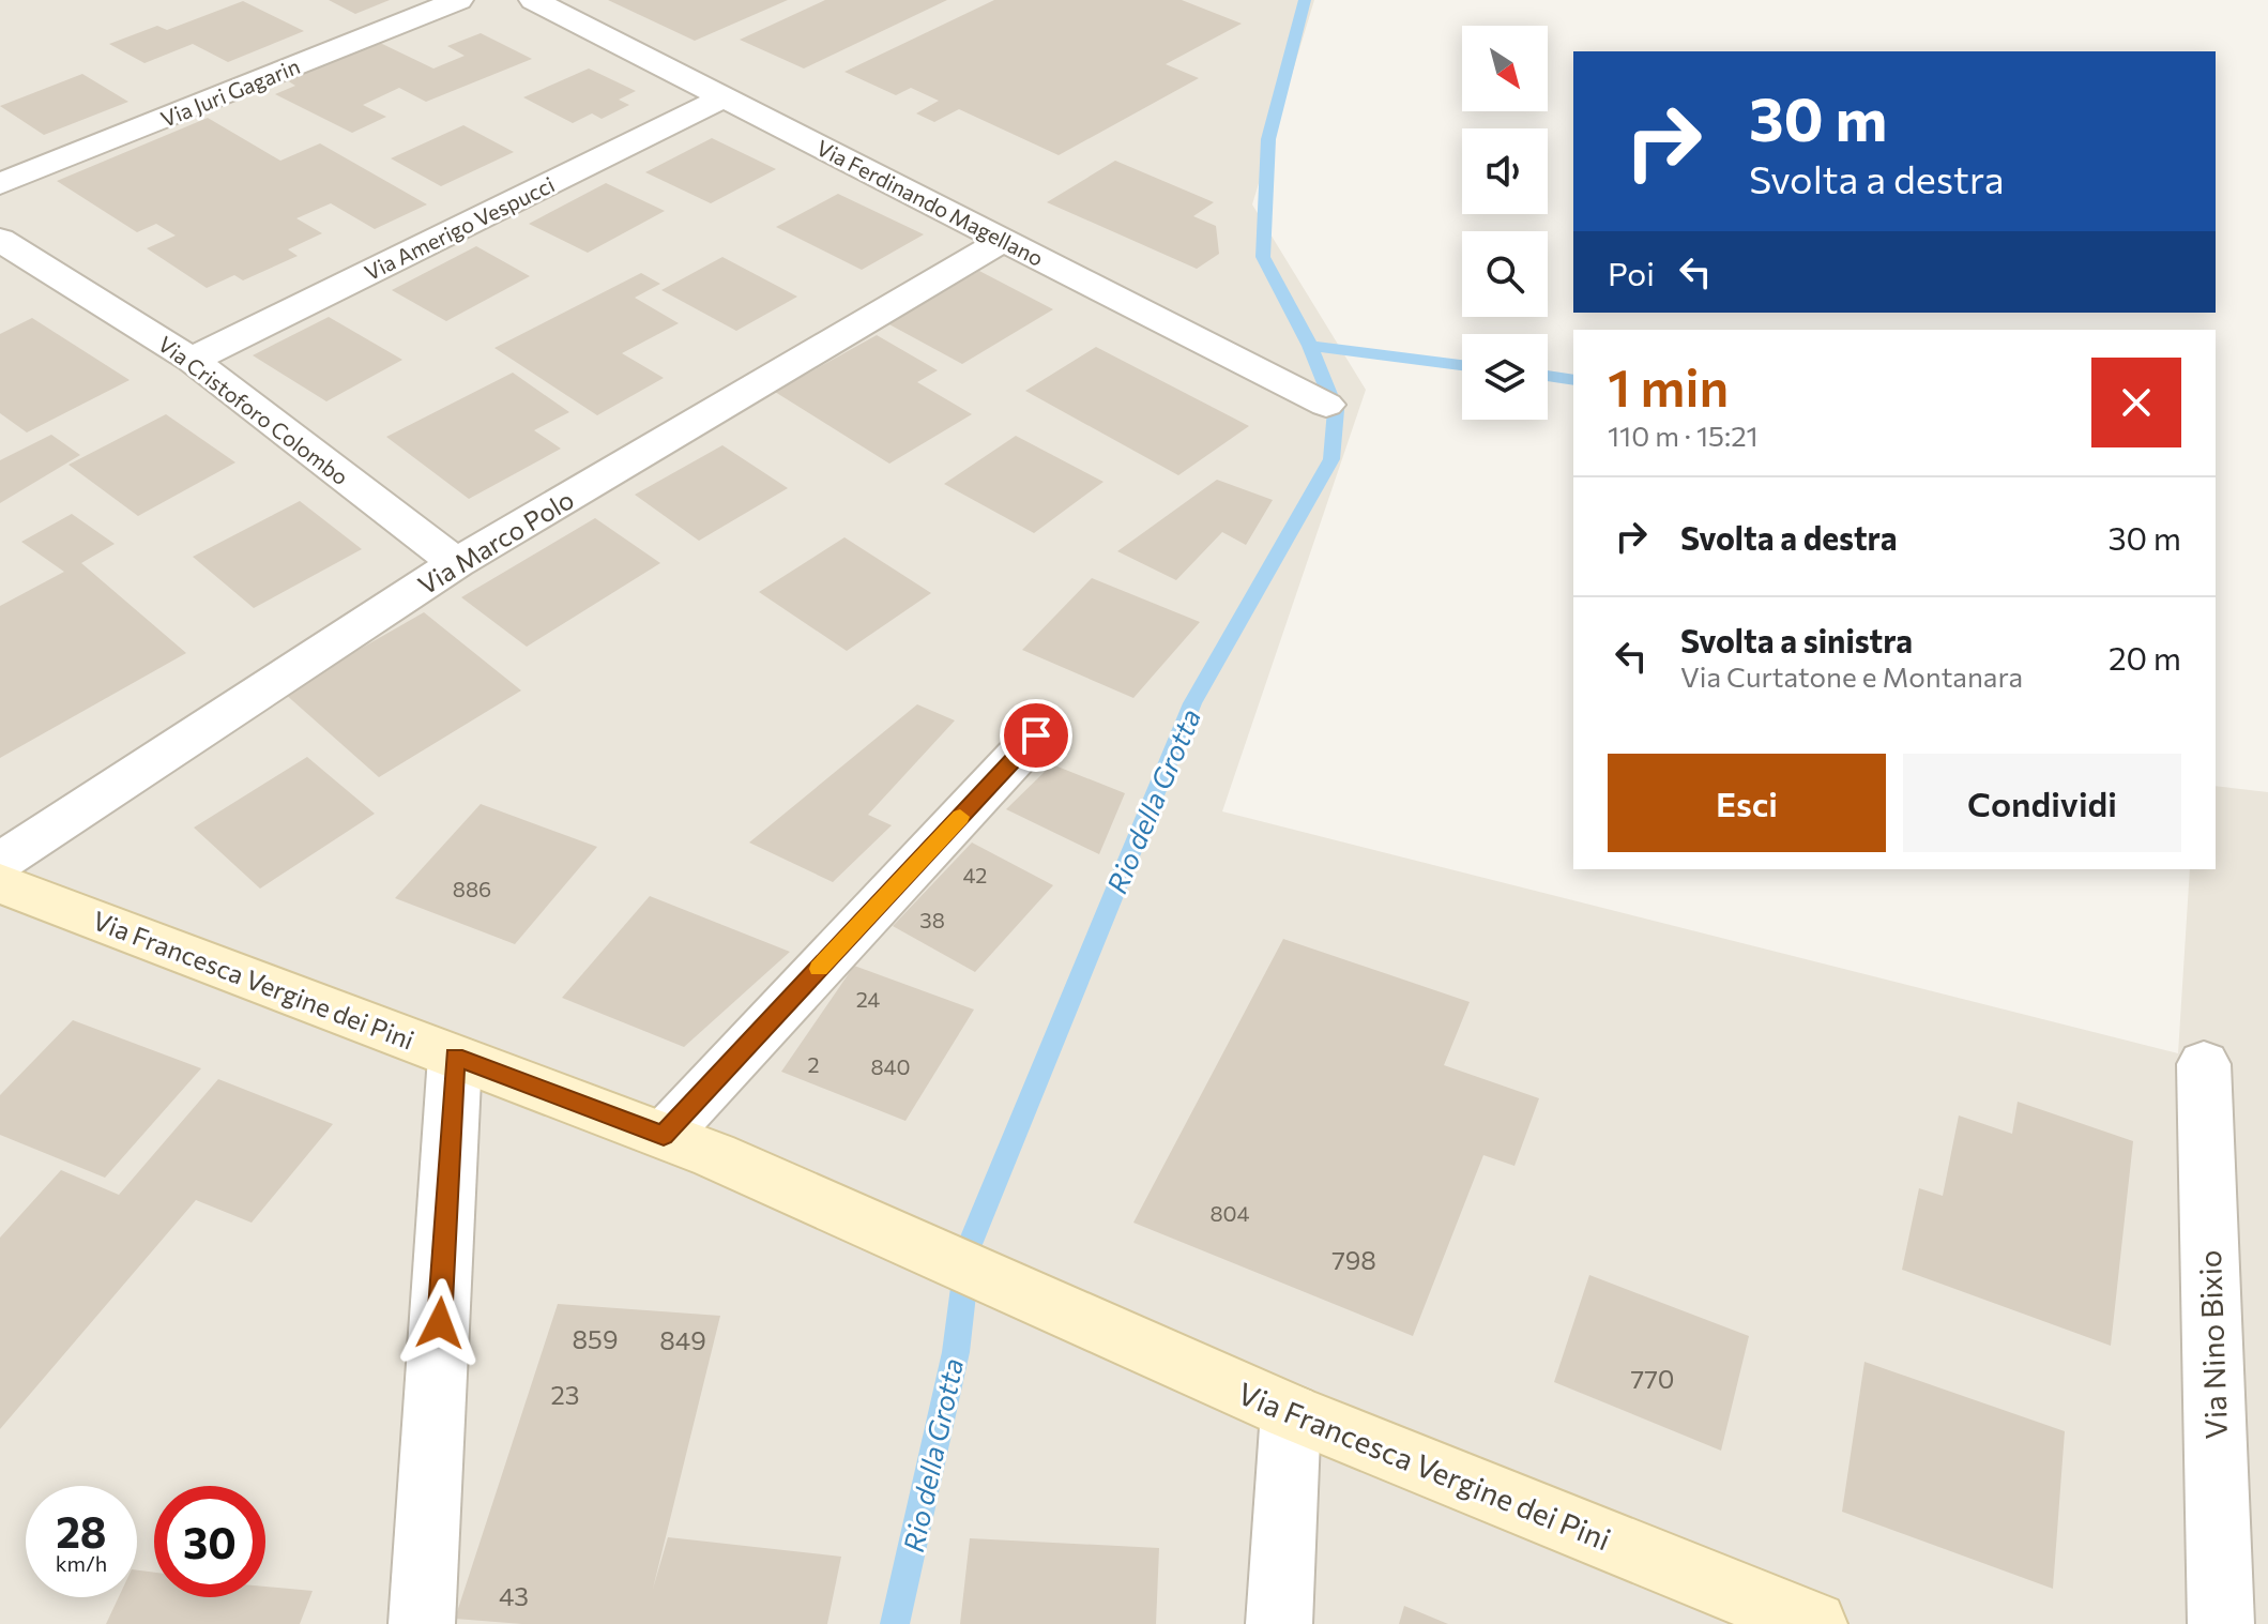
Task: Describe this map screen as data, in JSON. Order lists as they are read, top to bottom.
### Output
{
  "streets": {
    "street": [
      "Via Juri Gagarin",
      "Via Ferdinando Magellano",
      "Via Amerigo Vespucci",
      "Via Cristoforo Colombo",
      "Via Marco Polo",
      "Via Francesca Vergine dei Pini",
      "Via Nino Bixio"
    ]
  },
  "crossings": [
    ["Via Ferdinando Magellano", "Via Amerigo Vespucci"],
    ["Via Ferdinando Magellano", "Via Marco Polo"],
    ["Via Amerigo Vespucci", "Via Cristoforo Colombo"],
    ["Via Cristoforo Colombo", "Via Marco Polo"]
  ],
  "water": ["Rio della Grotta"],
  "house_numbers": [
    "42",
    "886",
    "38",
    "24",
    "2",
    "840",
    "804",
    "798",
    "859",
    "849",
    "770",
    "23",
    "43"
  ],
  "north": "bottom right",
  "page": {
    "turn": ["30 m", "Svolta a destra"],
    "then": "Poi",
    "heading": ["1 min", "110 m · 15:21"],
    "list": [
      {
        "name": "Svolta a destra",
        "value": "30 m"
      },
      {
        "name": "Svolta a sinistra",
        "note": "Via Curtatone e Montanara",
        "value": "20 m"
      }
    ],
    "buttons": ["Esci", "Condividi"],
    "speed": "28 km/h",
    "limit": "30"
  }
}
